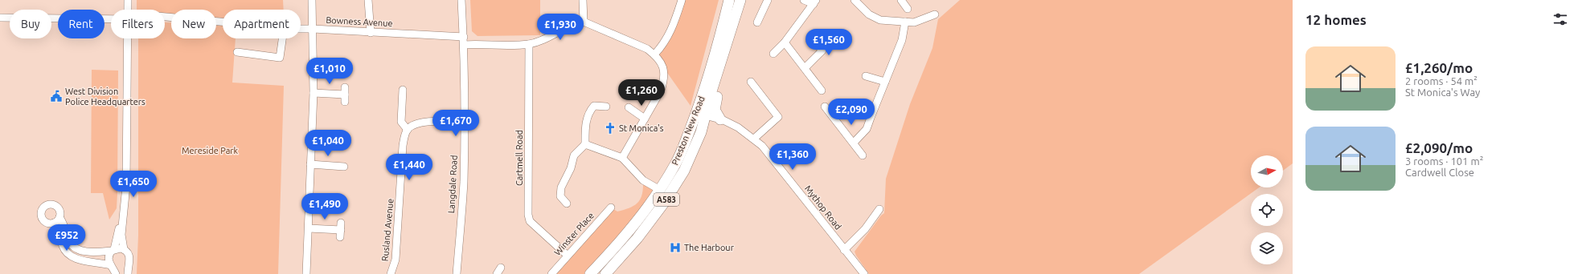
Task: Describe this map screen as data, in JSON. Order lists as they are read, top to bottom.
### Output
{
  "streets": {
    "highway": ["Preston New Road", "A583"],
    "street": [
      "Bowness Avenue",
      "Cartmell Road",
      "Langdale Road",
      "Mythop Road",
      "Rusland Avenue",
      "Winster Place"
    ]
  },
  "crossings": [
    ["Bowness Avenue", "Langdale Road"],
    ["Preston New Road", "A583"],
    ["Preston New Road", "Mythop Road"],
    ["Cartmell Road", "Winster Place"],
    ["A583", "Mythop Road"]
  ],
  "parks": ["Mereside Park"],
  "places": {
    "public building": ["West Division Police Headquarters"],
    "church": ["St Monica's"],
    "hospital": ["The Harbour"]
  },
  "north": "right",
  "page": {
    "heading": "12 homes",
    "chip": [
      "Buy",
      "Rent",
      "Filters",
      "New",
      "Apartment"
    ],
    "price": [
      "£1,930",
      "£1,560",
      "£1,010",
      "£1,260",
      "£2,090",
      "£1,670",
      "£1,040",
      "£1,360",
      "£1,440",
      "£1,650",
      "£1,490",
      "£952"
    ],
    "list": [
      {
        "name": "£1,260/mo",
        "note": "2 rooms · 54 m² · St Monica's Way"
      },
      {
        "name": "£2,090/mo",
        "note": "3 rooms · 101 m² · Cardwell Close"
      }
    ]
  }
}
